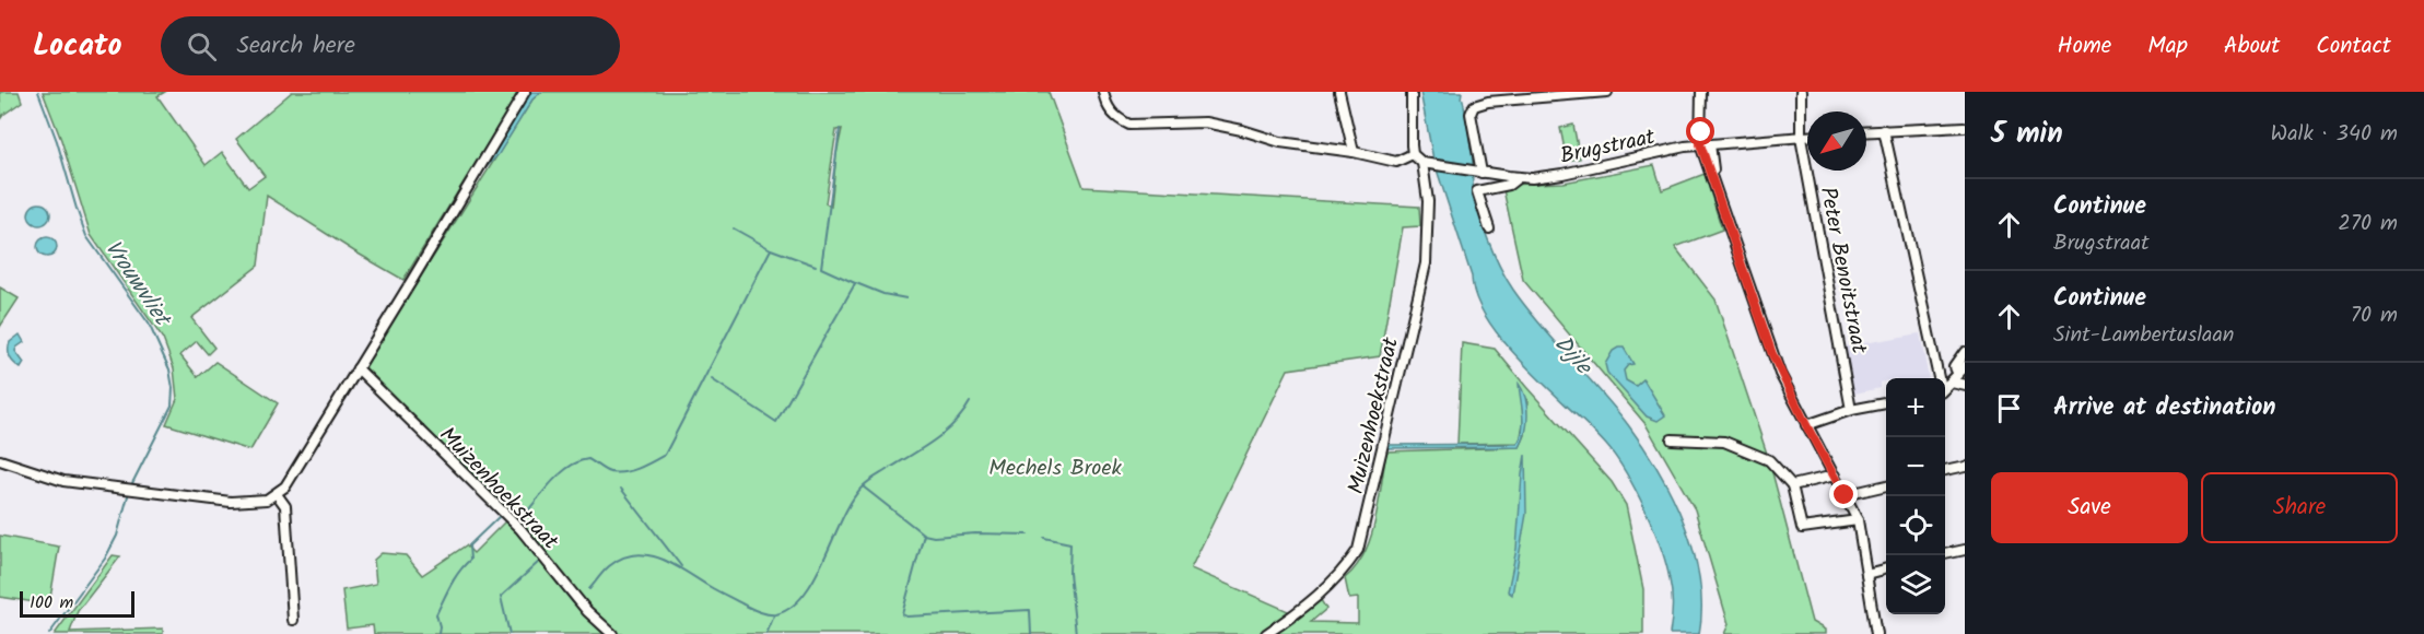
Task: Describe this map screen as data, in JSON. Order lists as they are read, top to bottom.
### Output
{
  "streets": {
    "street": ["Brugstraat", "Peter Benoitstraat", "Muizenhoekstraat"]
  },
  "crossings": [
    ["Brugstraat", "Peter Benoitstraat"],
    ["Brugstraat", "Muizenhoekstraat"]
  ],
  "water": ["Vrouwvliet", "Dijle"],
  "parks": ["Mechels Broek"],
  "scale_bar": "100 m",
  "north": "bottom left",
  "page": {
    "header": "Locato",
    "search": "Search here",
    "nav": [
      "Home",
      "Map",
      "About",
      "Contact"
    ],
    "heading": ["5 min", "Walk · 340 m"],
    "list": [
      ["Continue", "Brugstraat", "270 m"],
      ["Continue", "Sint-Lambertuslaan", "70 m"],
      "Arrive at destination"
    ],
    "map_buttons": ["+", "−"],
    "buttons": ["Save", "Share"],
    "scale": "100 m"
  }
}
